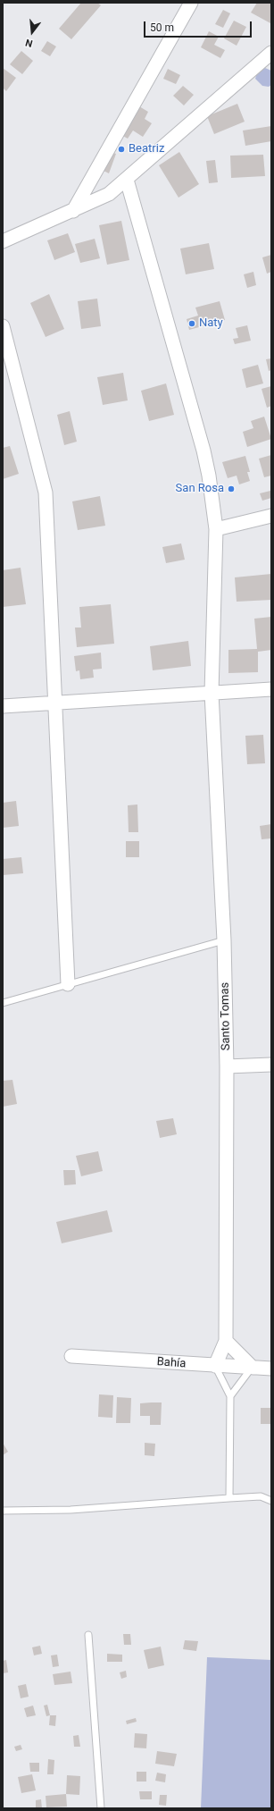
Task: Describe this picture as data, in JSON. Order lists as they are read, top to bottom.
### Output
{
  "streets": {
    "street": ["Santo Tomas", "Bahía"]
  },
  "crossings": [
    ["Santo Tomas", "Bahía"]
  ],
  "places": ["Beatriz", "Naty", "San Rosa"],
  "scale_bar": "50 m",
  "north": "bottom"
}
